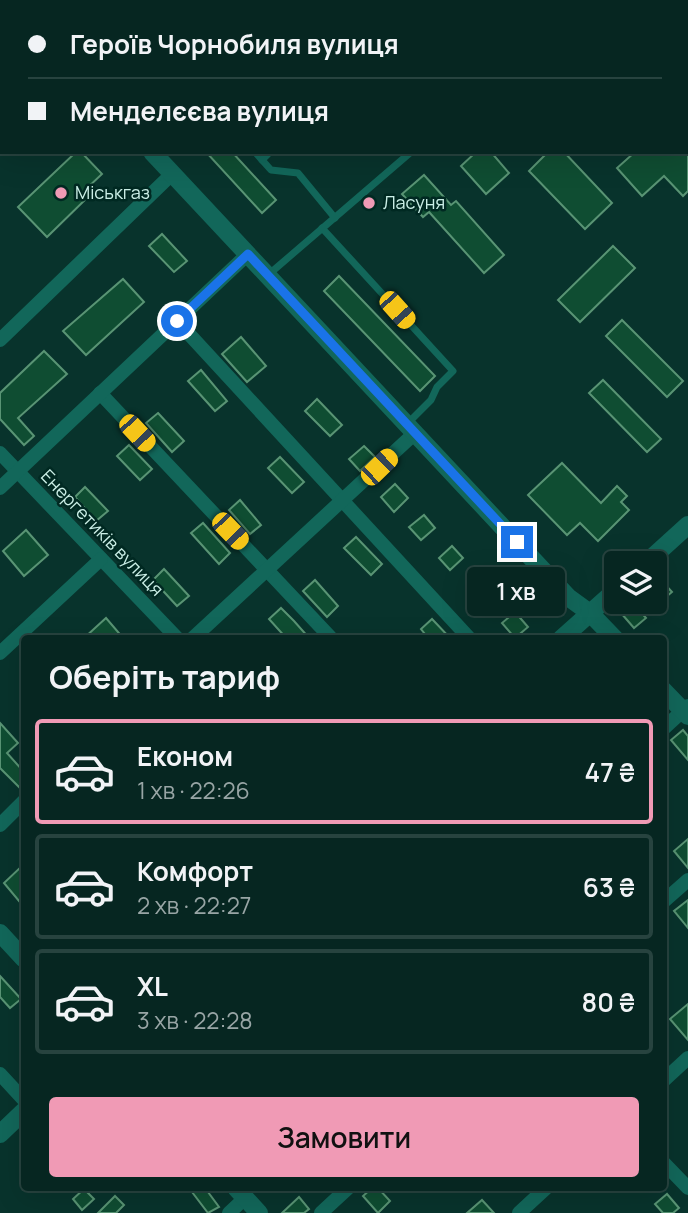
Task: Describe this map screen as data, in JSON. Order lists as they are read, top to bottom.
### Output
{
  "streets": {
    "street": ["Енергетиків вулиця"]
  },
  "places": ["Міськгаз", "Ласуня"],
  "page": {
    "banner": ["Героїв Чорнобиля вулиця", "Менделєєва вулиця"],
    "bubble": "1 хв",
    "heading": "Оберіть тариф",
    "list": [
      {
        "name": "Економ",
        "note": "1 хв · 22:26",
        "value": "47 ₴"
      },
      {
        "name": "Комфорт",
        "note": "2 хв · 22:27",
        "value": "63 ₴"
      },
      {
        "name": "XL",
        "note": "3 хв · 22:28",
        "value": "80 ₴"
      }
    ],
    "buttons": "Замовити"
  }
}
